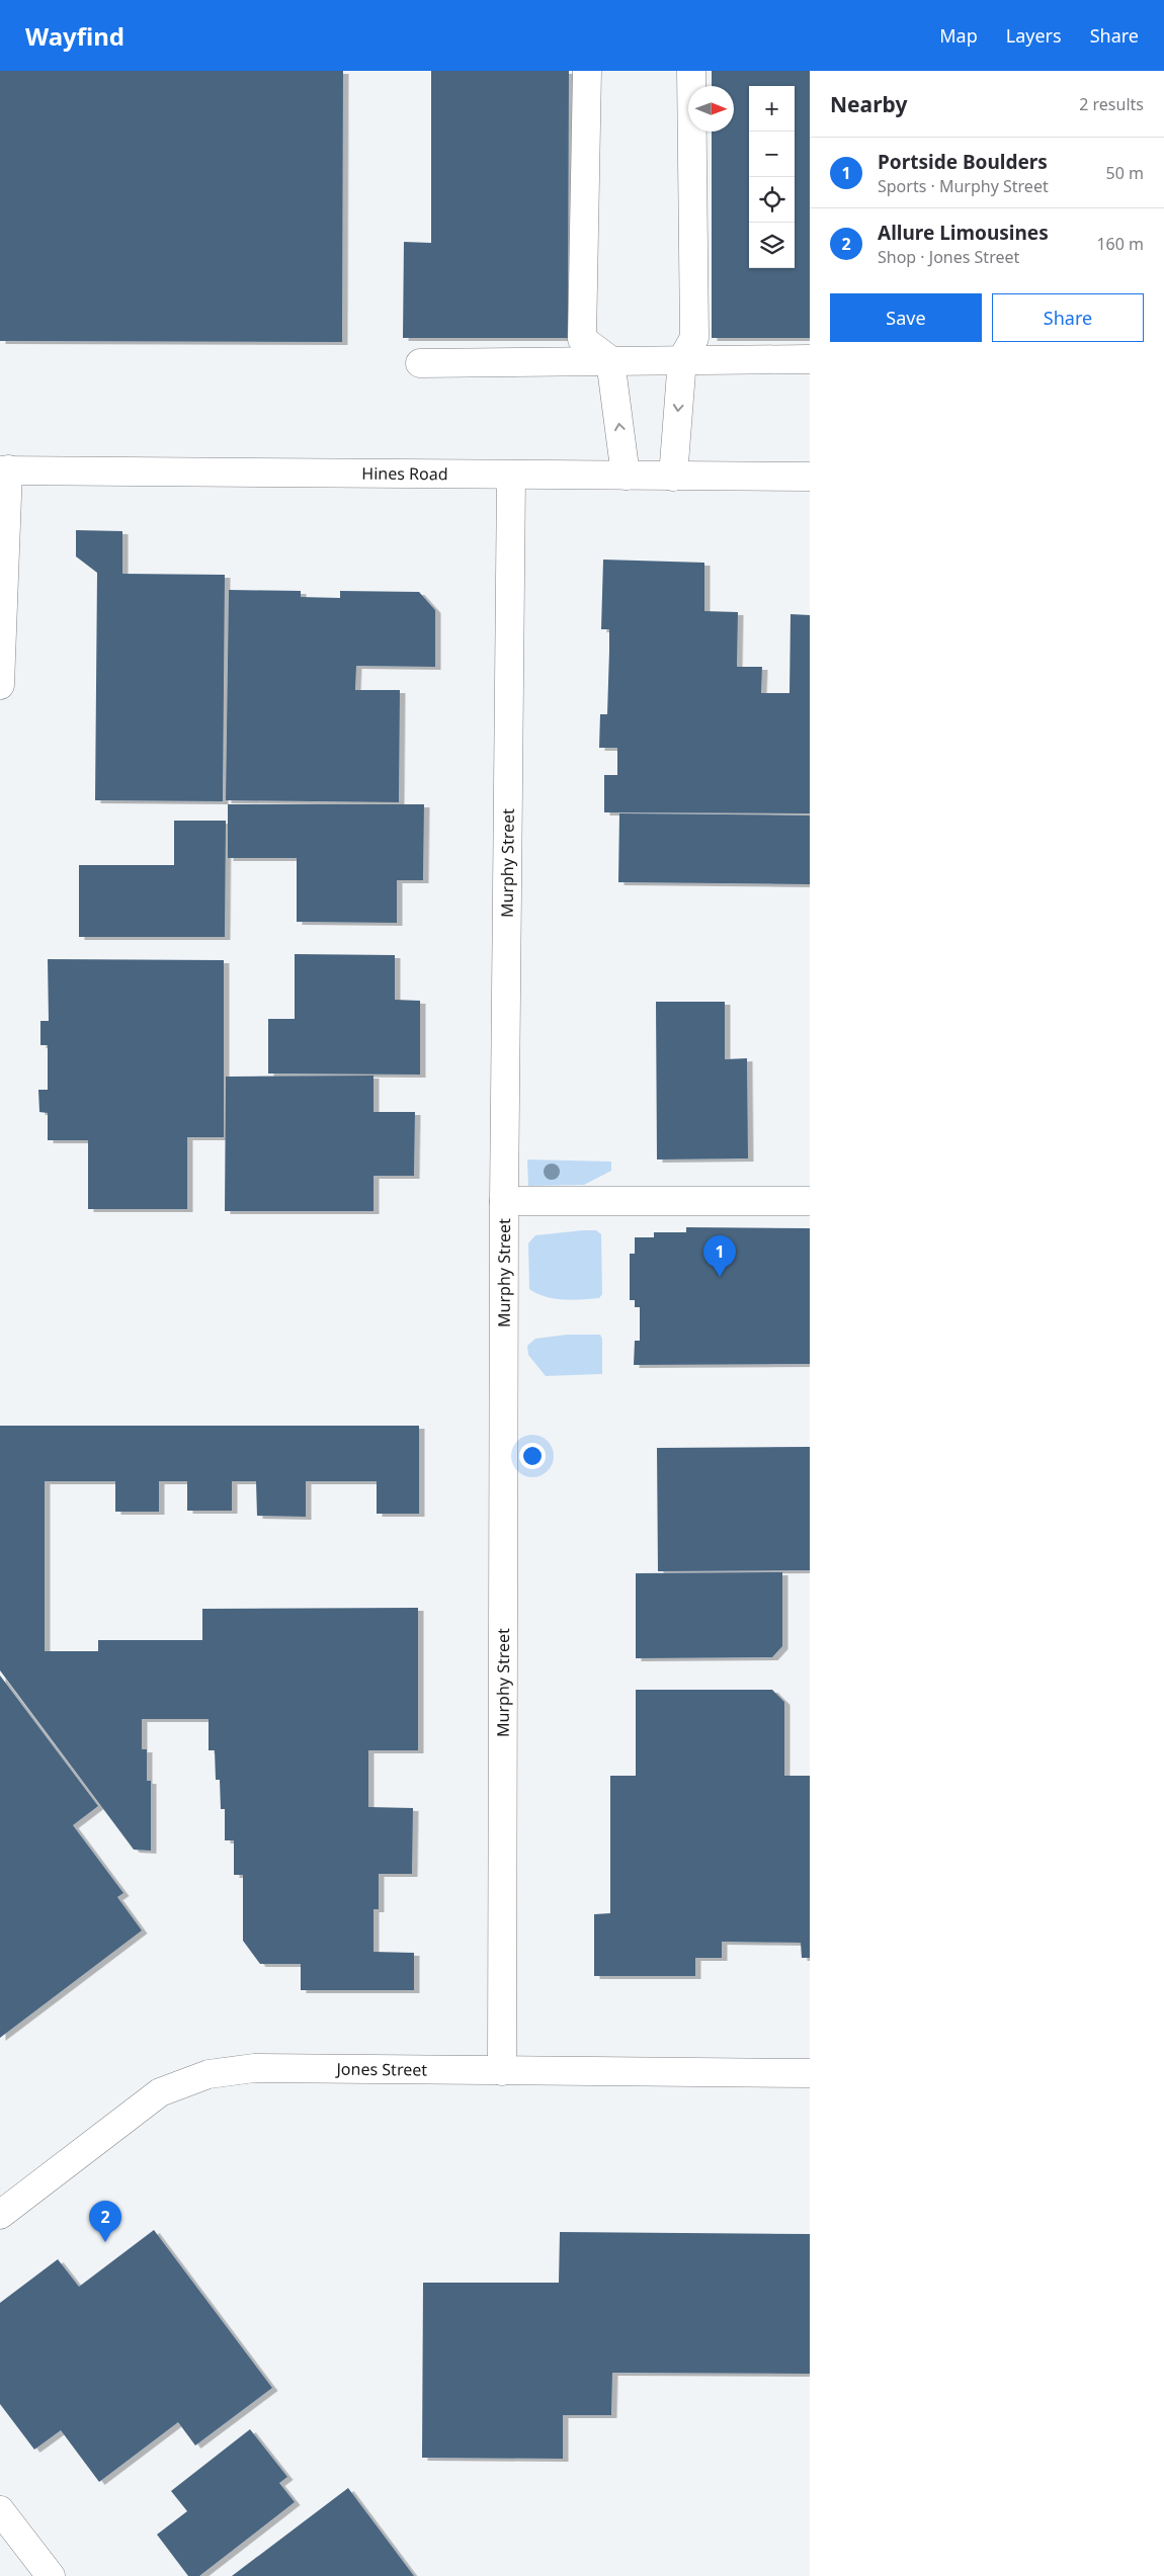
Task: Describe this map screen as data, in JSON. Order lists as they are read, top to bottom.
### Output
{
  "streets": {
    "street": ["Hines Road", "Murphy Street", "Jones Street"]
  },
  "crossings": [
    ["Hines Road", "Murphy Street"],
    ["Murphy Street", "Jones Street"]
  ],
  "north": "right",
  "page": {
    "header": "Wayfind",
    "nav": ["Map", "Layers", "Share"],
    "heading": ["Nearby", "2 results"],
    "map_buttons": ["+", "−"],
    "list": [
      {
        "mark": "1",
        "name": "Portside Boulders",
        "note": "Sports · Murphy Street",
        "value": "50 m"
      },
      {
        "mark": "2",
        "name": "Allure Limousines",
        "note": "Shop · Jones Street",
        "value": "160 m"
      }
    ],
    "buttons": ["Save", "Share"],
    "pins": ["1", "2"]
  }
}
